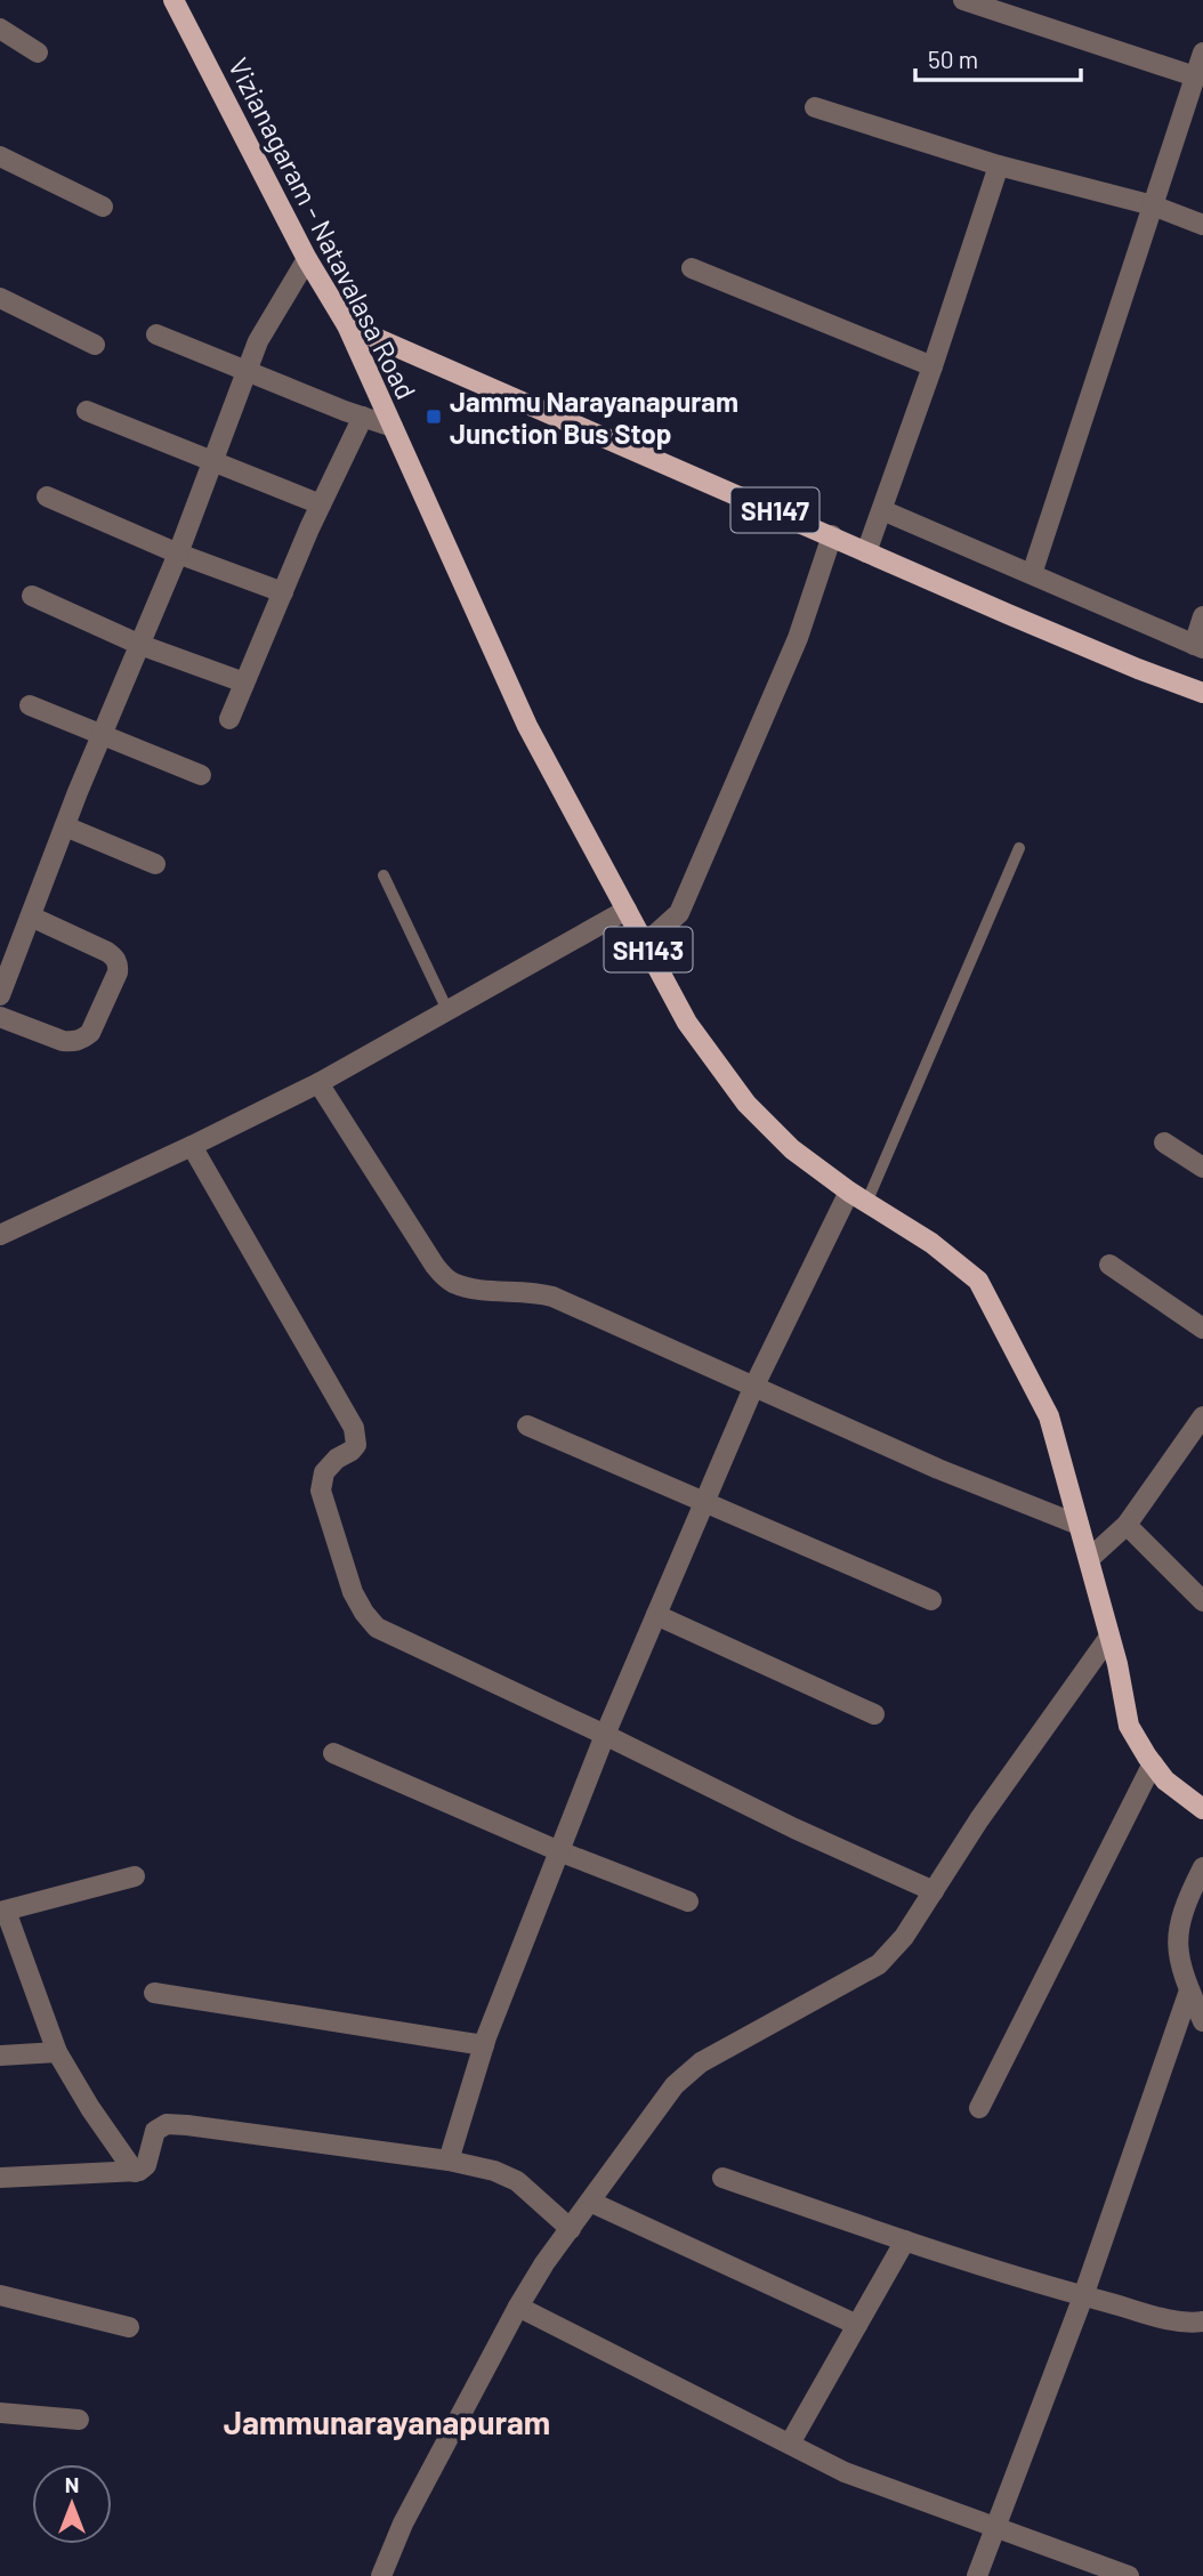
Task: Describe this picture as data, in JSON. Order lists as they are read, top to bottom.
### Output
{
  "streets": {
    "main road": ["Vizianagaram - Natavalasa Road", "SH147", "SH143"]
  },
  "crossings": [
    ["Vizianagaram - Natavalasa Road", "SH147"]
  ],
  "districts": ["Jammunarayanapuram"],
  "places": {
    "transit": ["Jammu Narayanapuram Junction Bus Stop"]
  },
  "scale_bar": "50 m",
  "north": "top"
}
